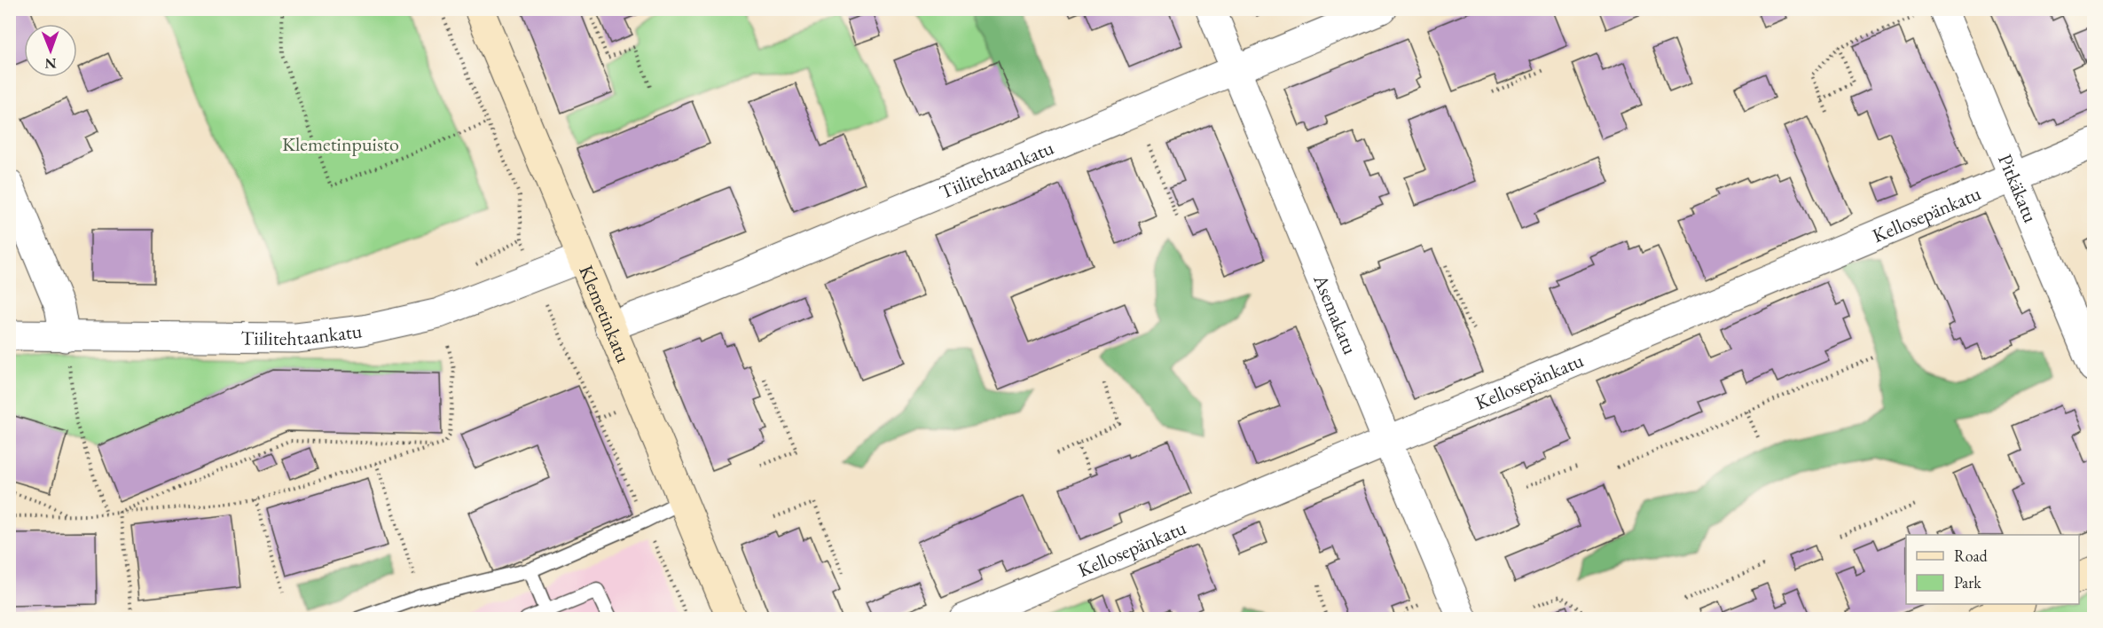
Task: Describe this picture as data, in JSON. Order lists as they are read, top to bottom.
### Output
{
  "streets": {
    "street": [
      "Tiilitehtaankatu",
      "Pitkäkatu",
      "Kellosepänkatu",
      "Klemetinkatu",
      "Asemakatu"
    ]
  },
  "crossings": [
    ["Tiilitehtaankatu", "Klemetinkatu"],
    ["Tiilitehtaankatu", "Asemakatu"],
    ["Pitkäkatu", "Kellosepänkatu"],
    ["Kellosepänkatu", "Asemakatu"]
  ],
  "parks": ["Klemetinpuisto"],
  "legend": ["Road", "Park"],
  "north": "bottom"
}
